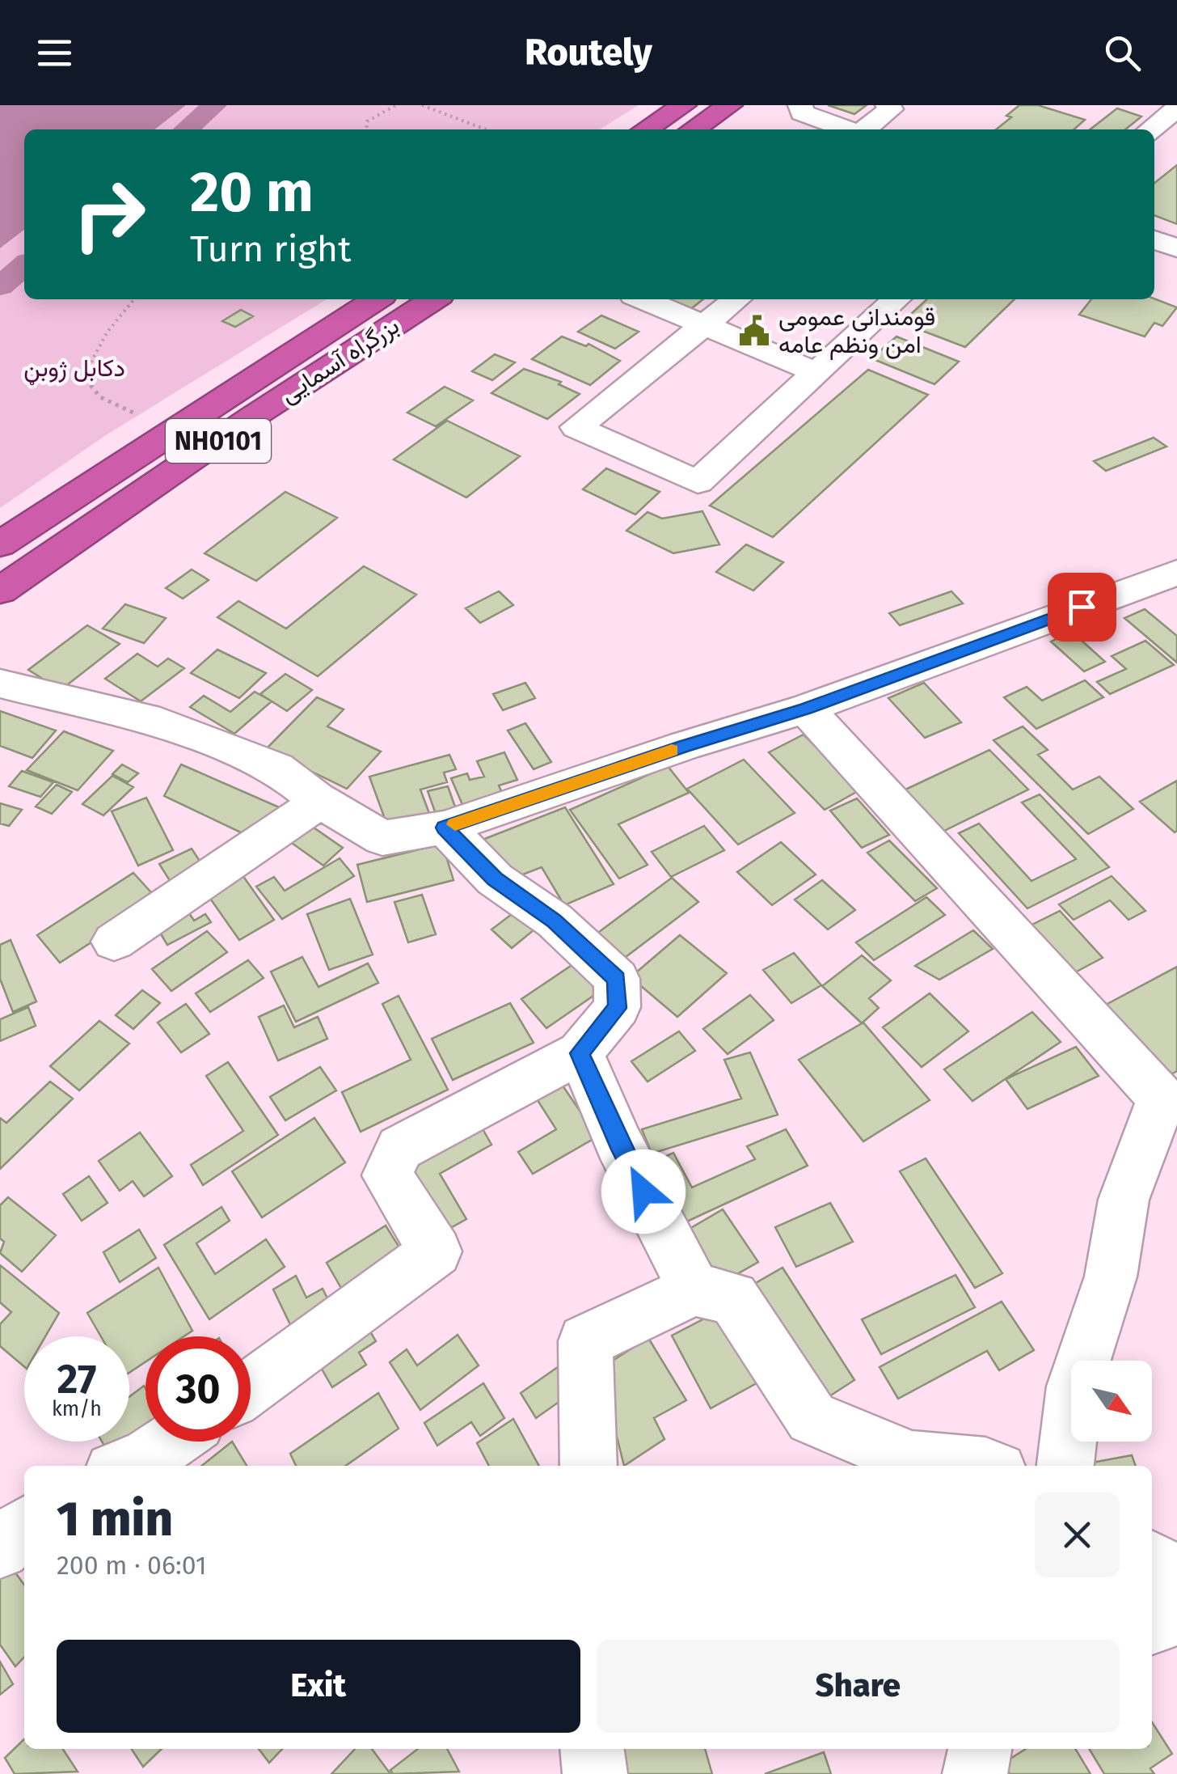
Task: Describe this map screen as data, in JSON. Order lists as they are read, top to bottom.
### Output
{
  "streets": {
    "highway": ["بزرگراه آسمایی", "NH0101"]
  },
  "parks": ["دکابل ژوبڼ"],
  "places": {
    "public building": ["قومندانی عمومی امن ونظم عامه"]
  },
  "north": "bottom right",
  "page": {
    "header": "Routely",
    "turn": ["20 m", "Turn right"],
    "speed": "27 km/h",
    "limit": "30",
    "heading": ["1 min", "200 m · 06:01"],
    "buttons": ["Exit", "Share"]
  }
}
